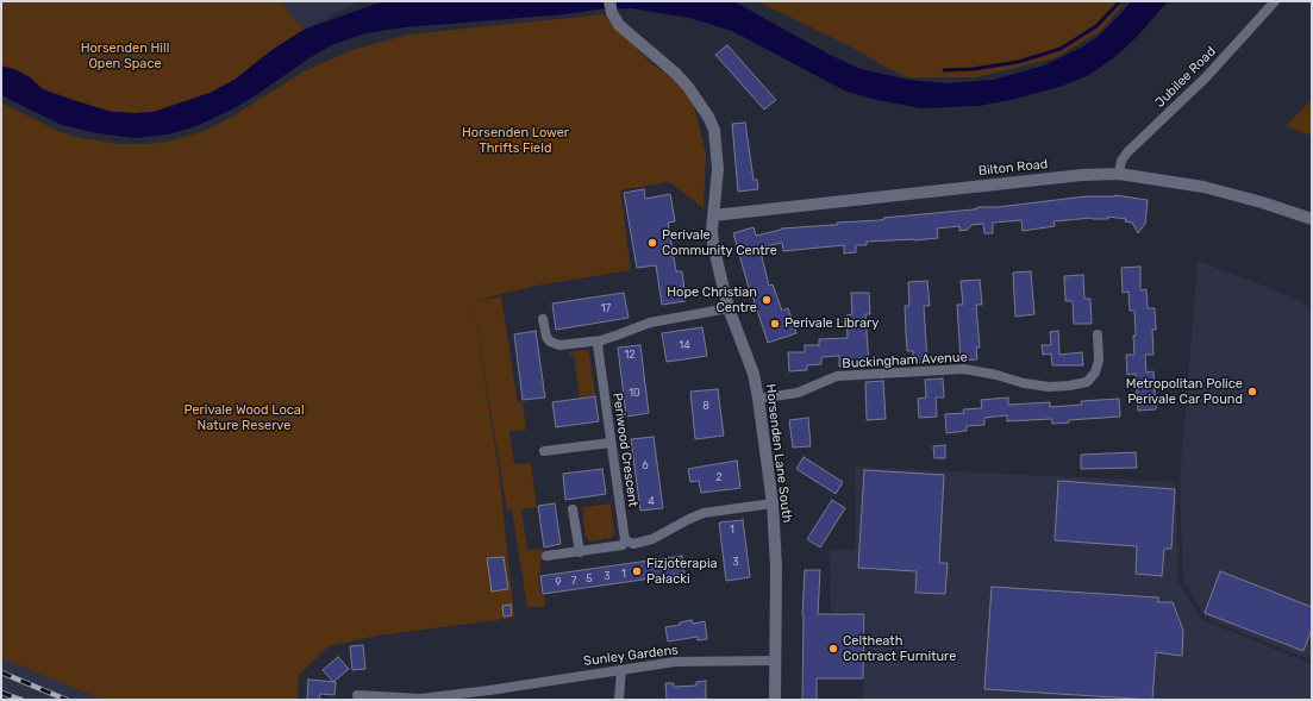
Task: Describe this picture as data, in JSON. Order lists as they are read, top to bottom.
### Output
{
  "streets": {
    "street": [
      "Jubilee Road",
      "Bilton Road",
      "Buckingham Avenue",
      "Periwood Crescent",
      "Horsenden Lane South",
      "Sunley Gardens"
    ]
  },
  "crossings": [
    ["Jubilee Road", "Bilton Road"],
    ["Bilton Road", "Horsenden Lane South"],
    ["Buckingham Avenue", "Horsenden Lane South"],
    ["Horsenden Lane South", "Sunley Gardens"]
  ],
  "parks": ["Horsenden Hill Open Space", "Horsenden Lower Thrifts Field", "Perivale Wood Local Nature Reserve"],
  "places": [
    "Perivale Community Centre",
    "Hope Christian Centre",
    "Perivale Library",
    "Metropolitan Police Perivale Car Pound",
    "Fizjoterapia Pałacki",
    "Celtheath Contract Furniture"
  ],
  "house_numbers": [
    "17",
    "14",
    "12",
    "10",
    "8",
    "6",
    "2",
    "4",
    "1",
    "3",
    "1",
    "3",
    "5",
    "7",
    "9"
  ]
}
